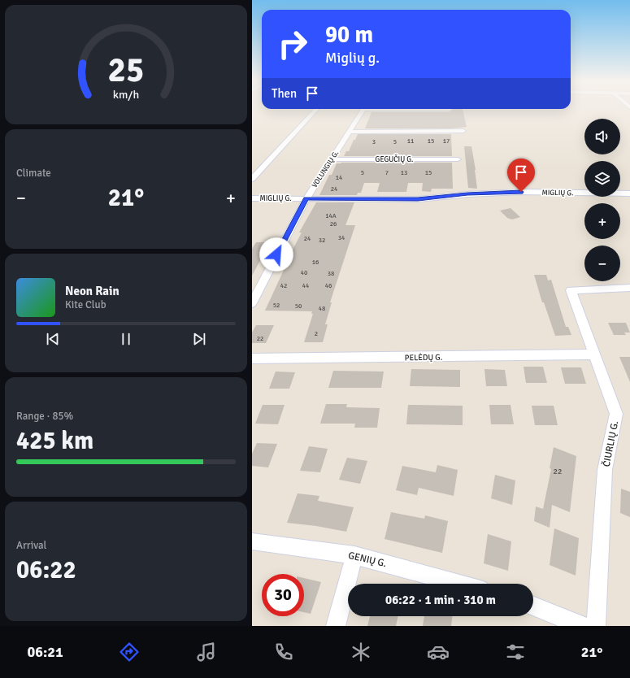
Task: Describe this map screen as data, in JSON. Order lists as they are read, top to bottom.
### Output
{
  "streets": {
    "street": [
      "GEGUČIŲ G.",
      "VOLUNGIŲ G.",
      "MIGLIŲ G.",
      "PELĖDŲ G.",
      "ČIURLIŲ G.",
      "GENIŲ G."
    ]
  },
  "crossings": [
    ["GEGUČIŲ G.", "VOLUNGIŲ G."],
    ["VOLUNGIŲ G.", "MIGLIŲ G."],
    ["PELĖDŲ G.", "ČIURLIŲ G."]
  ],
  "house_numbers": [
    "11",
    "15",
    "17",
    "3",
    "5",
    "5",
    "7",
    "13",
    "15",
    "14",
    "24",
    "14A",
    "26",
    "34",
    "24",
    "32",
    "16",
    "40",
    "38",
    "42",
    "44",
    "46",
    "52",
    "50",
    "48",
    "2",
    "22",
    "22"
  ],
  "page": {
    "turn": ["90 m", "Miglių g."],
    "then": "Then",
    "map_buttons": ["+", "−"],
    "tile": [
      "Climate",
      ["Range · 85%", "425 km"],
      ["Arrival", "06:22"]
    ],
    "heat": ["−", "21°", "+"],
    "song": ["Neon Rain", "Kite Club"],
    "limit": "30",
    "trip": "06:22 · 1 min · 310 m",
    "tabs": ["06:21", "21°"],
    "gauge": ["25", "km/h"]
  }
}
